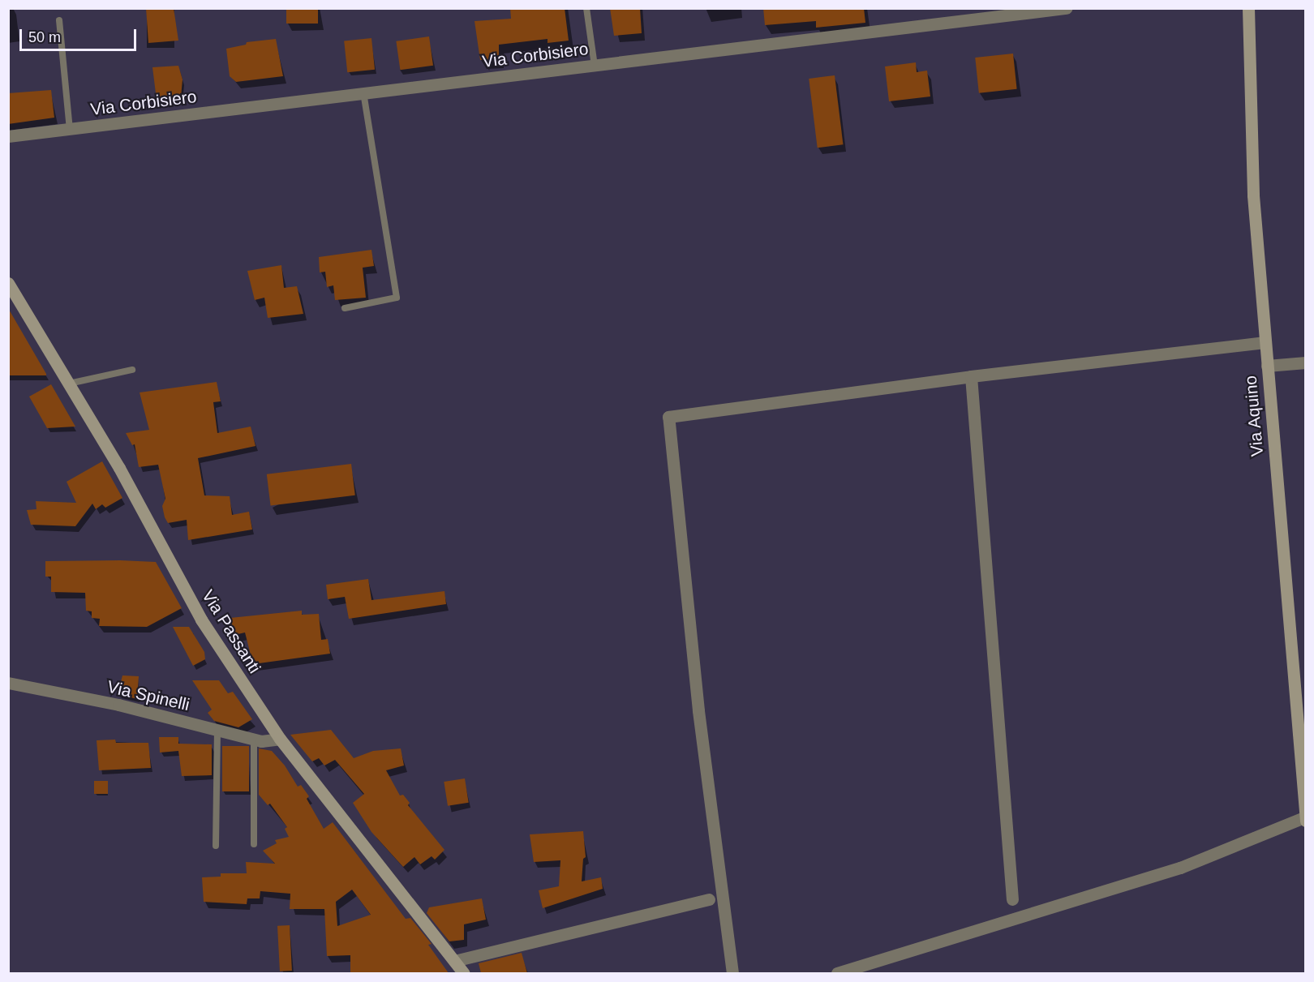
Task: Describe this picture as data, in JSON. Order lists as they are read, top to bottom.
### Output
{
  "streets": {
    "street": [
      "Via Corbisiero",
      "Via Aquino",
      "Via Passanti",
      "Via Spinelli"
    ]
  },
  "crossings": [
    ["Via Passanti", "Via Spinelli"]
  ],
  "scale_bar": "50 m"
}
